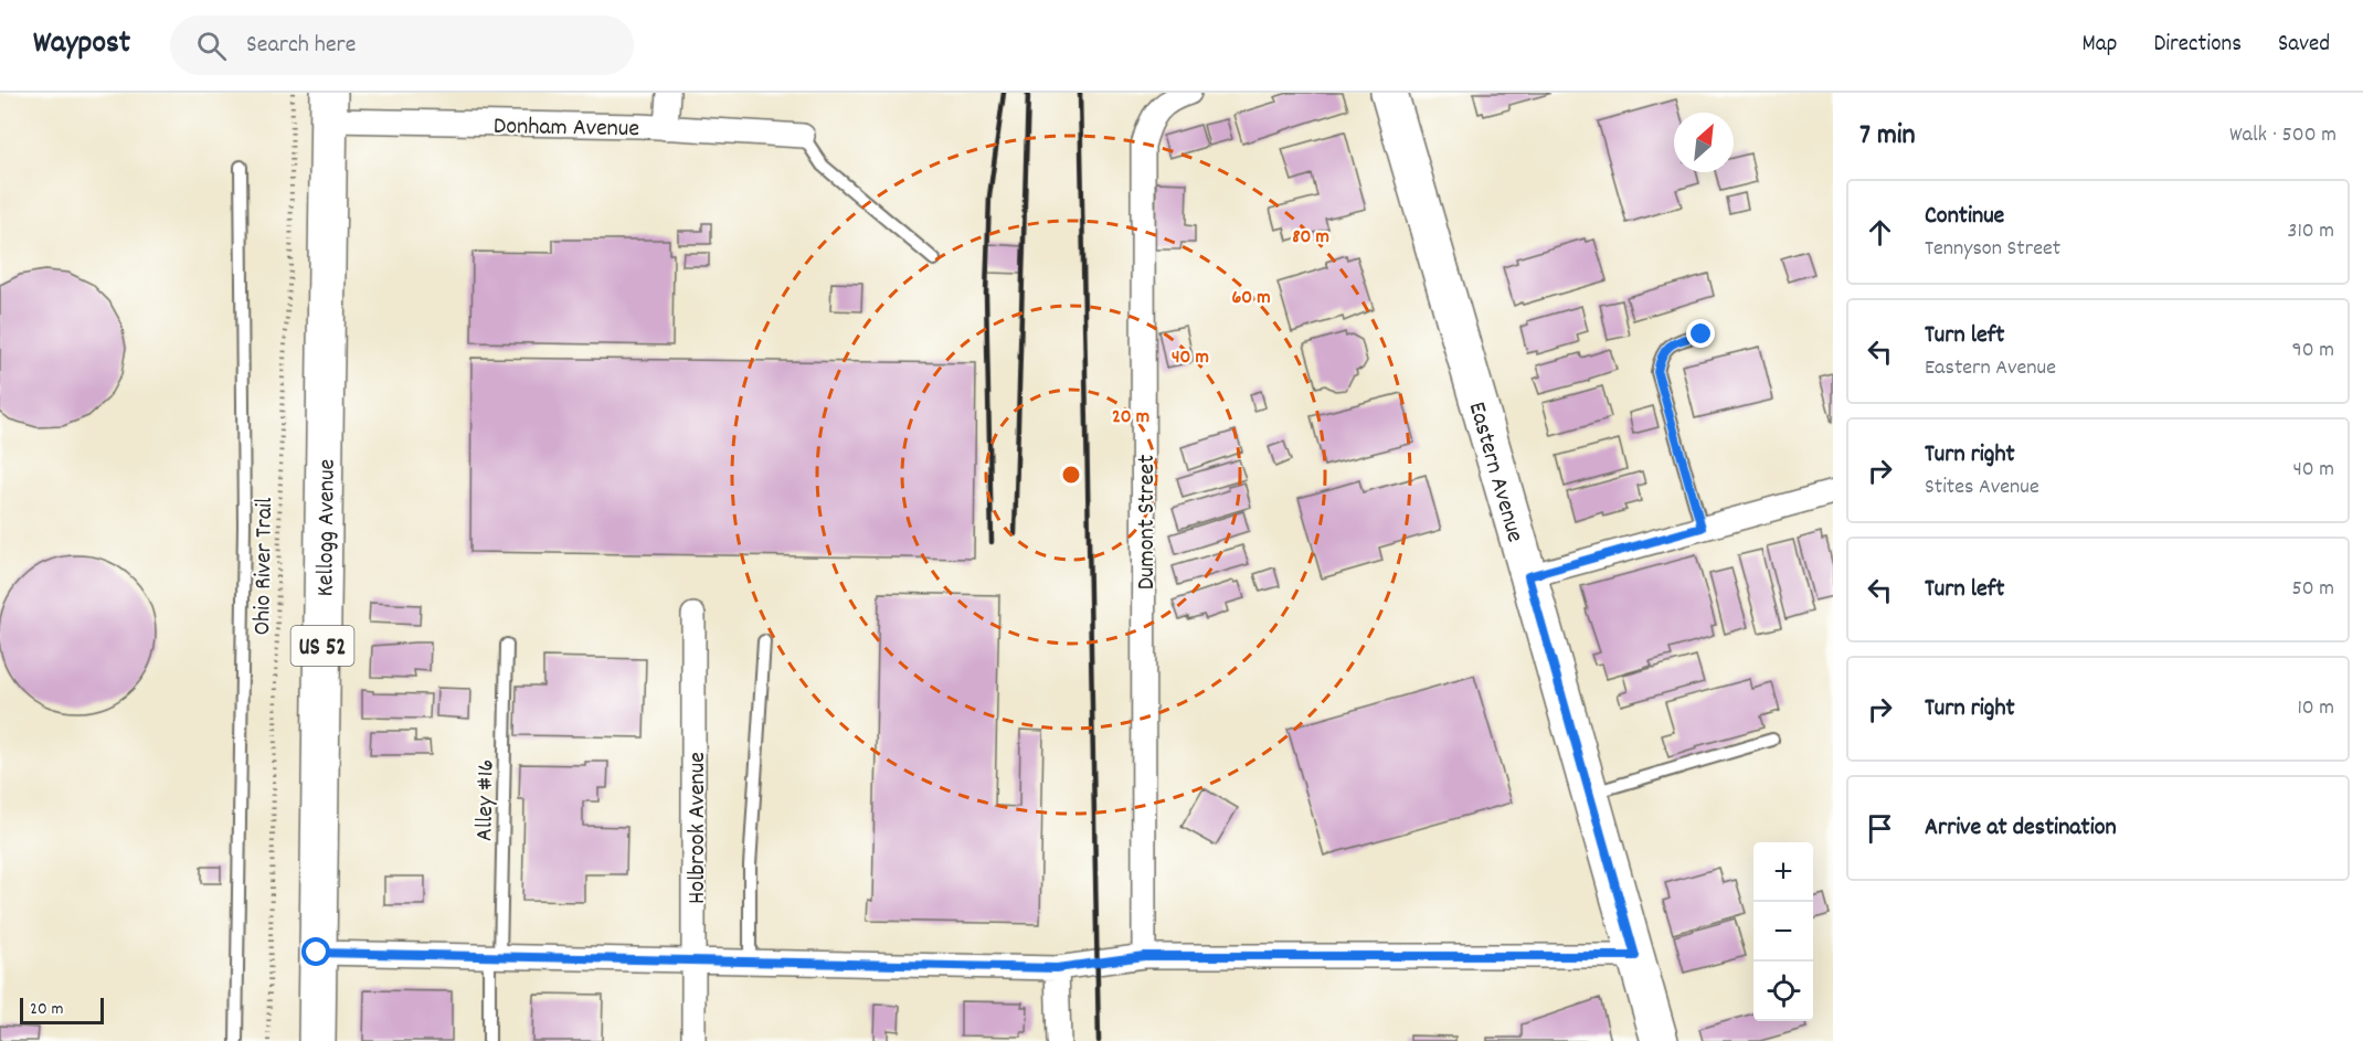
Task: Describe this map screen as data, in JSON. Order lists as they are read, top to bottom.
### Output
{
  "streets": {
    "main road": ["Eastern Avenue", "Kellogg Avenue", "US 52"],
    "street": ["Donham Avenue", "Dumont Street", "Holbrook Avenue"],
    "lane": ["Alley #16"],
    "path": ["Ohio River Trail"]
  },
  "crossings": [
    ["Donham Avenue", "Kellogg Avenue"]
  ],
  "scale_bar": "20 m",
  "north": "top right",
  "page": {
    "header": "Waypost",
    "search": "Search here",
    "nav": ["Map", "Directions", "Saved"],
    "heading": ["7 min", "Walk · 500 m"],
    "list": [
      ["Continue", "Tennyson Street", "310 m"],
      ["Turn left", "Eastern Avenue", "90 m"],
      ["Turn right", "Stites Avenue", "40 m"],
      ["Turn left", "50 m"],
      ["Turn right", "10 m"],
      "Arrive at destination"
    ],
    "map_buttons": ["+", "−"],
    "scale": "20 m"
  },
  "rings": [
    "80 m",
    "60 m",
    "40 m",
    "20 m"
  ]
}
